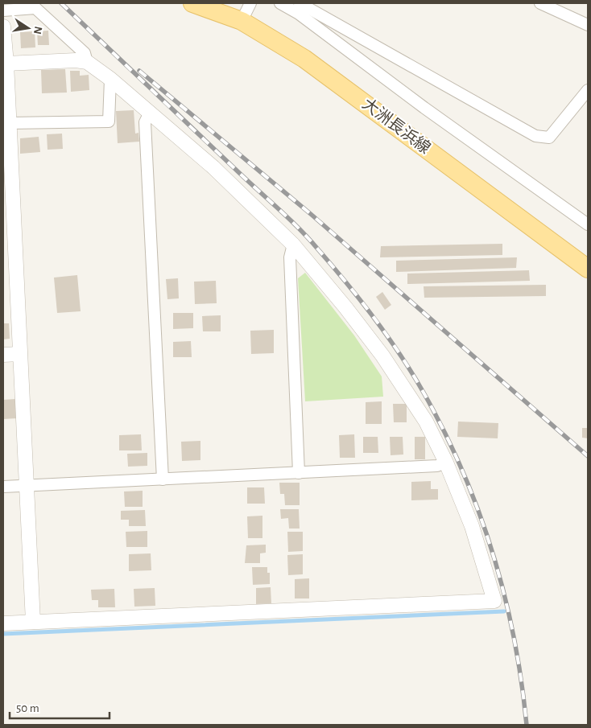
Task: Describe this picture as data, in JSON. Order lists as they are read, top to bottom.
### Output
{
  "streets": {
    "main road": ["大洲長浜線"]
  },
  "scale_bar": "50 m",
  "north": "right"
}
